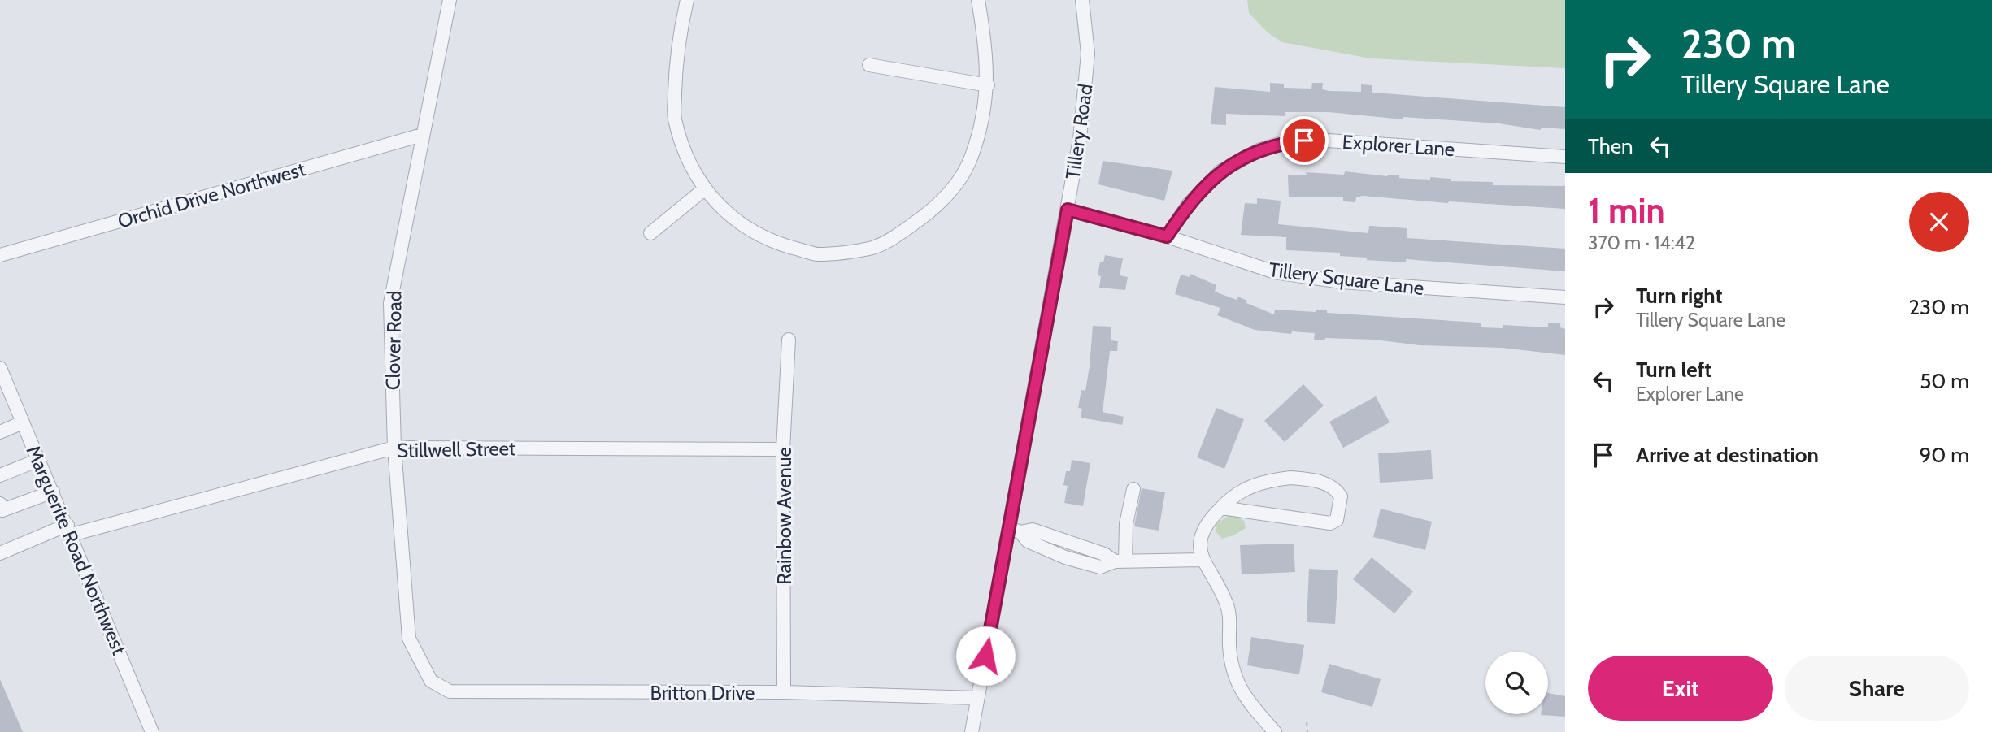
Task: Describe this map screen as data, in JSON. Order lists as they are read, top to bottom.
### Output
{
  "streets": {
    "street": [
      "Tillery Road",
      "Explorer Lane",
      "Orchid Drive Northwest",
      "Tillery Square Lane",
      "Clover Road",
      "Stillwell Street",
      "Rainbow Avenue",
      "Marguerite Road Northwest",
      "Britton Drive"
    ]
  },
  "crossings": [
    ["Tillery Road", "Tillery Square Lane"],
    ["Tillery Road", "Britton Drive"],
    ["Explorer Lane", "Tillery Square Lane"],
    ["Orchid Drive Northwest", "Clover Road"],
    ["Clover Road", "Stillwell Street"],
    ["Clover Road", "Britton Drive"],
    ["Stillwell Street", "Rainbow Avenue"],
    ["Stillwell Street", "Marguerite Road Northwest"],
    ["Rainbow Avenue", "Britton Drive"]
  ],
  "page": {
    "turn": ["230 m", "Tillery Square Lane"],
    "then": "Then",
    "heading": ["1 min", "370 m · 14:42"],
    "list": [
      {
        "name": "Turn right",
        "note": "Tillery Square Lane",
        "value": "230 m"
      },
      {
        "name": "Turn left",
        "note": "Explorer Lane",
        "value": "50 m"
      },
      {
        "name": "Arrive at destination",
        "value": "90 m"
      }
    ],
    "buttons": ["Exit", "Share"]
  }
}
